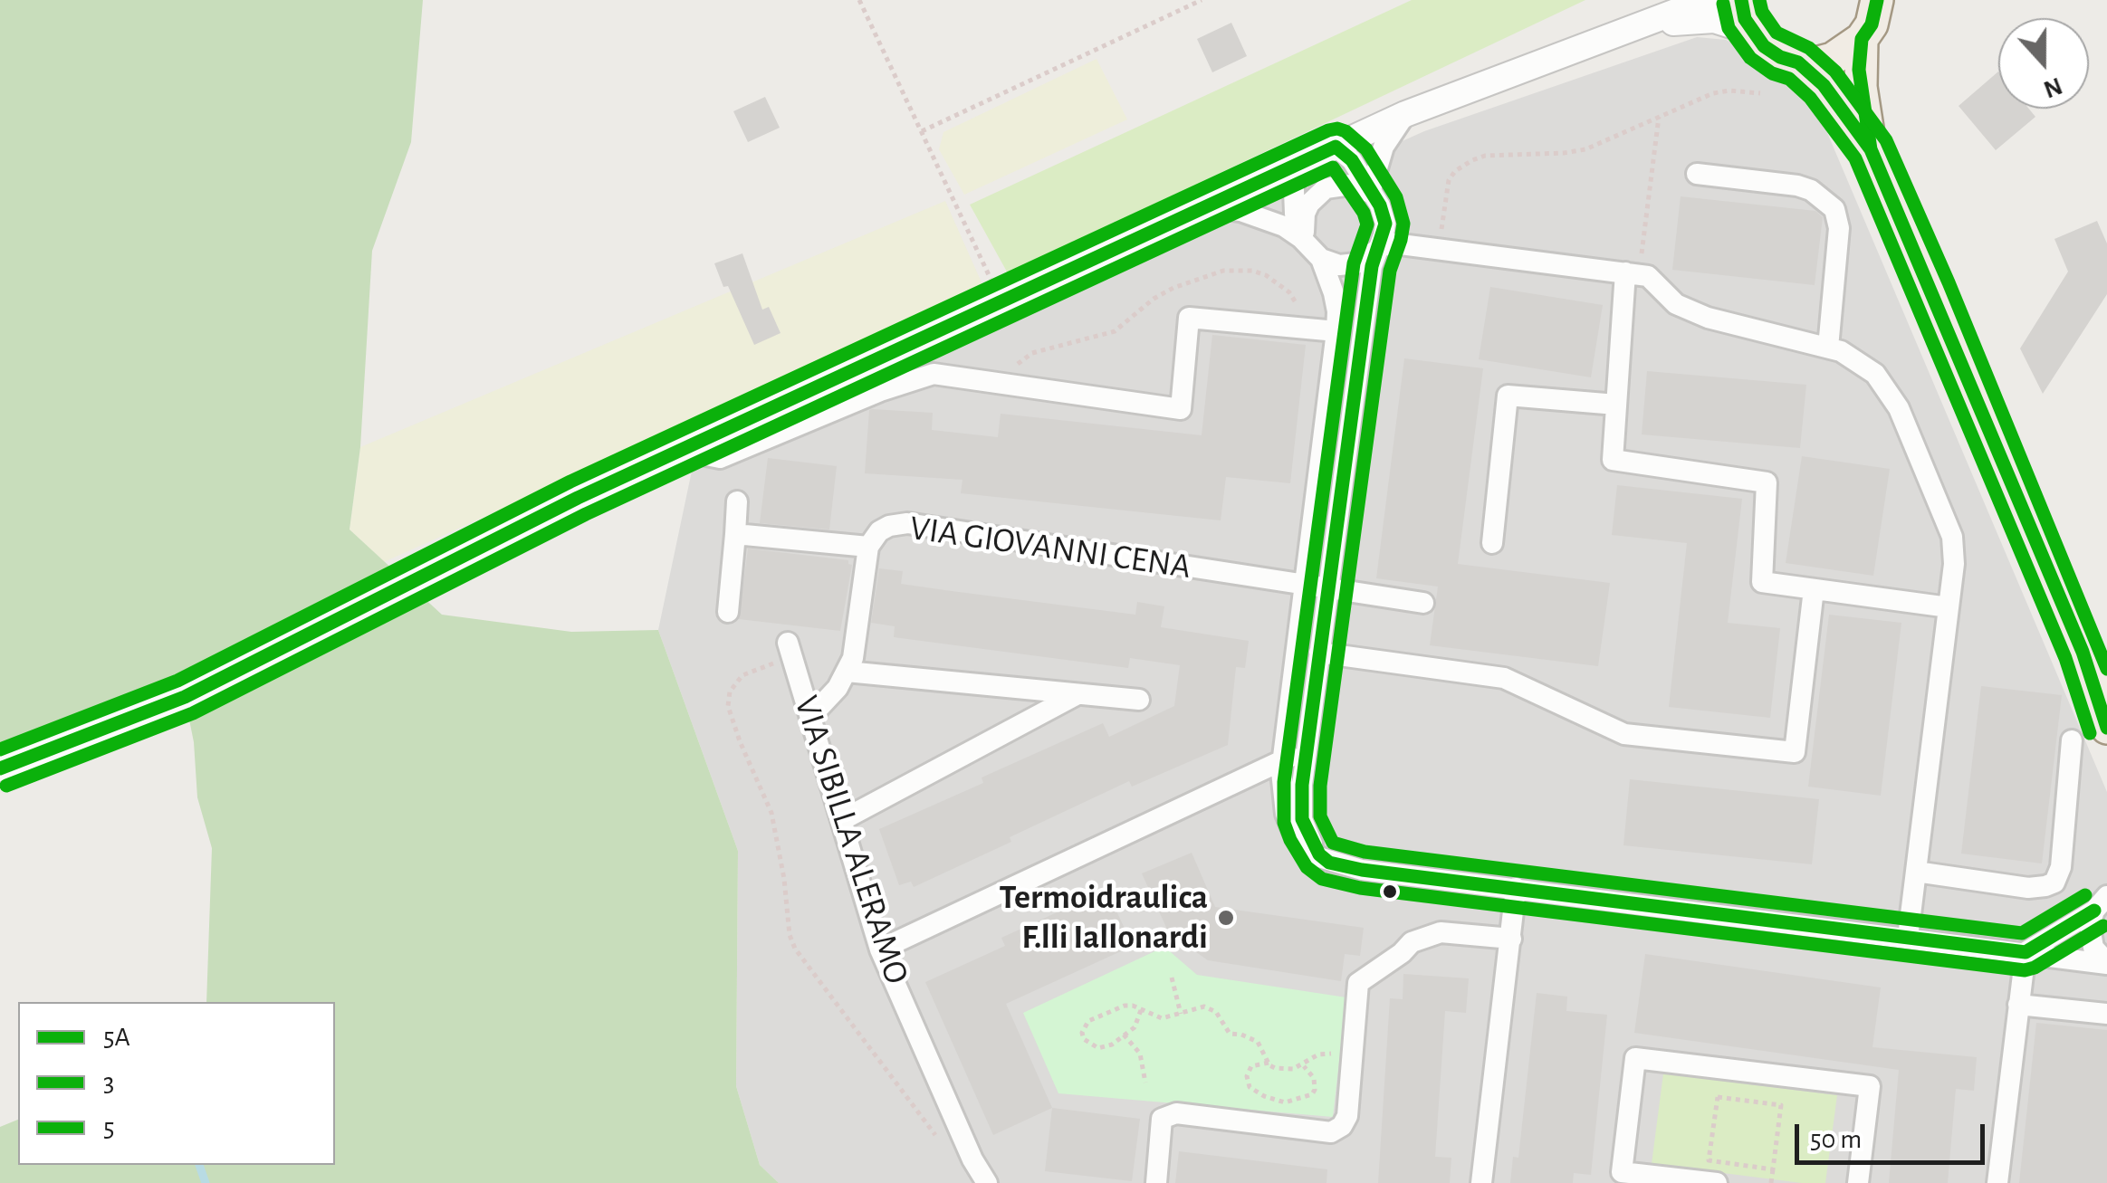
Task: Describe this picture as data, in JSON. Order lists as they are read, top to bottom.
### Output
{
  "streets": {
    "street": ["VIA GIOVANNI CENA", "VIA SIBILLA ALERAMO"]
  },
  "crossings": [
    ["VIA GIOVANNI CENA", "VIA SIBILLA ALERAMO"]
  ],
  "places": ["Termoidraulica F.lli Iallonardi"],
  "lines": ["transit line 5A", "transit line 5", "transit line 3"],
  "legend": ["5A", "3", "5"],
  "scale_bar": "50 m",
  "north": "bottom"
}
